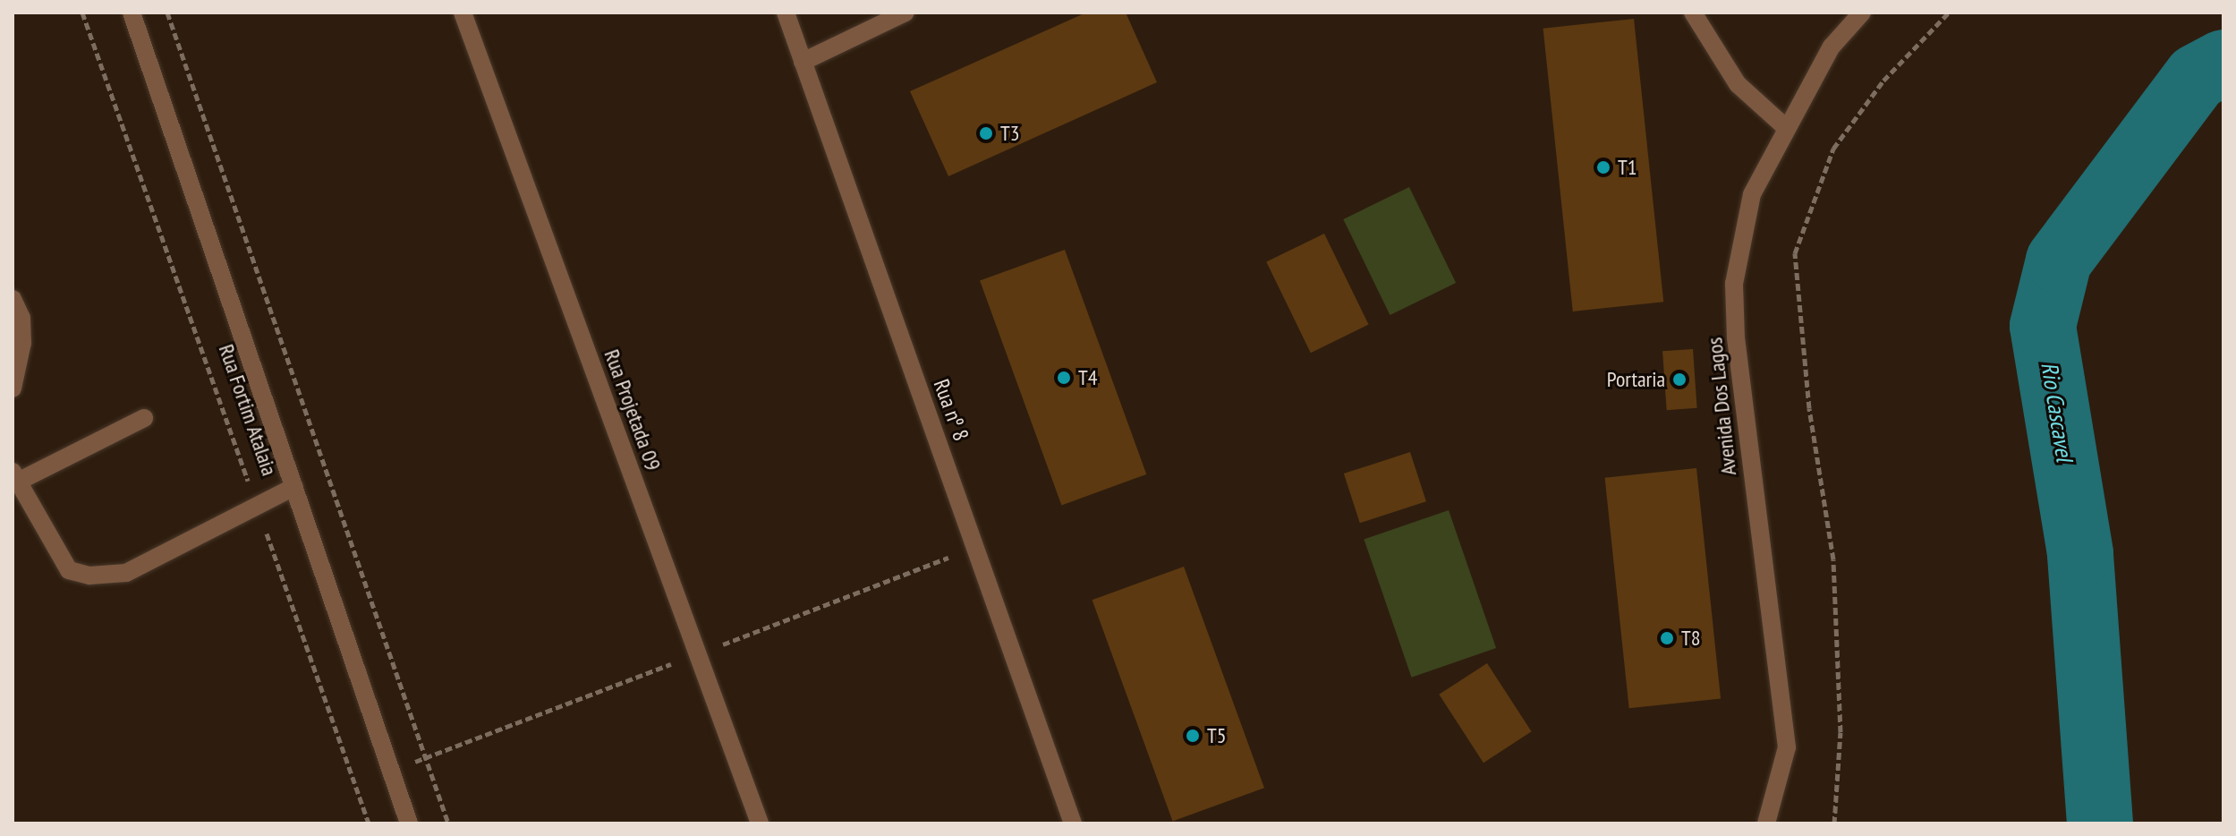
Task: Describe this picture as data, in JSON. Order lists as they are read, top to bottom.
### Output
{
  "streets": {
    "street": [
      "Avenida Dos Lagos",
      "Rua Fortim Atalaia",
      "Rua Projetada 09",
      "Rua nº 8"
    ]
  },
  "water": ["Rio Cascavel"],
  "places": [
    "T3",
    "T1",
    "T4",
    "Portaria",
    "T8",
    "T5"
  ]
}
